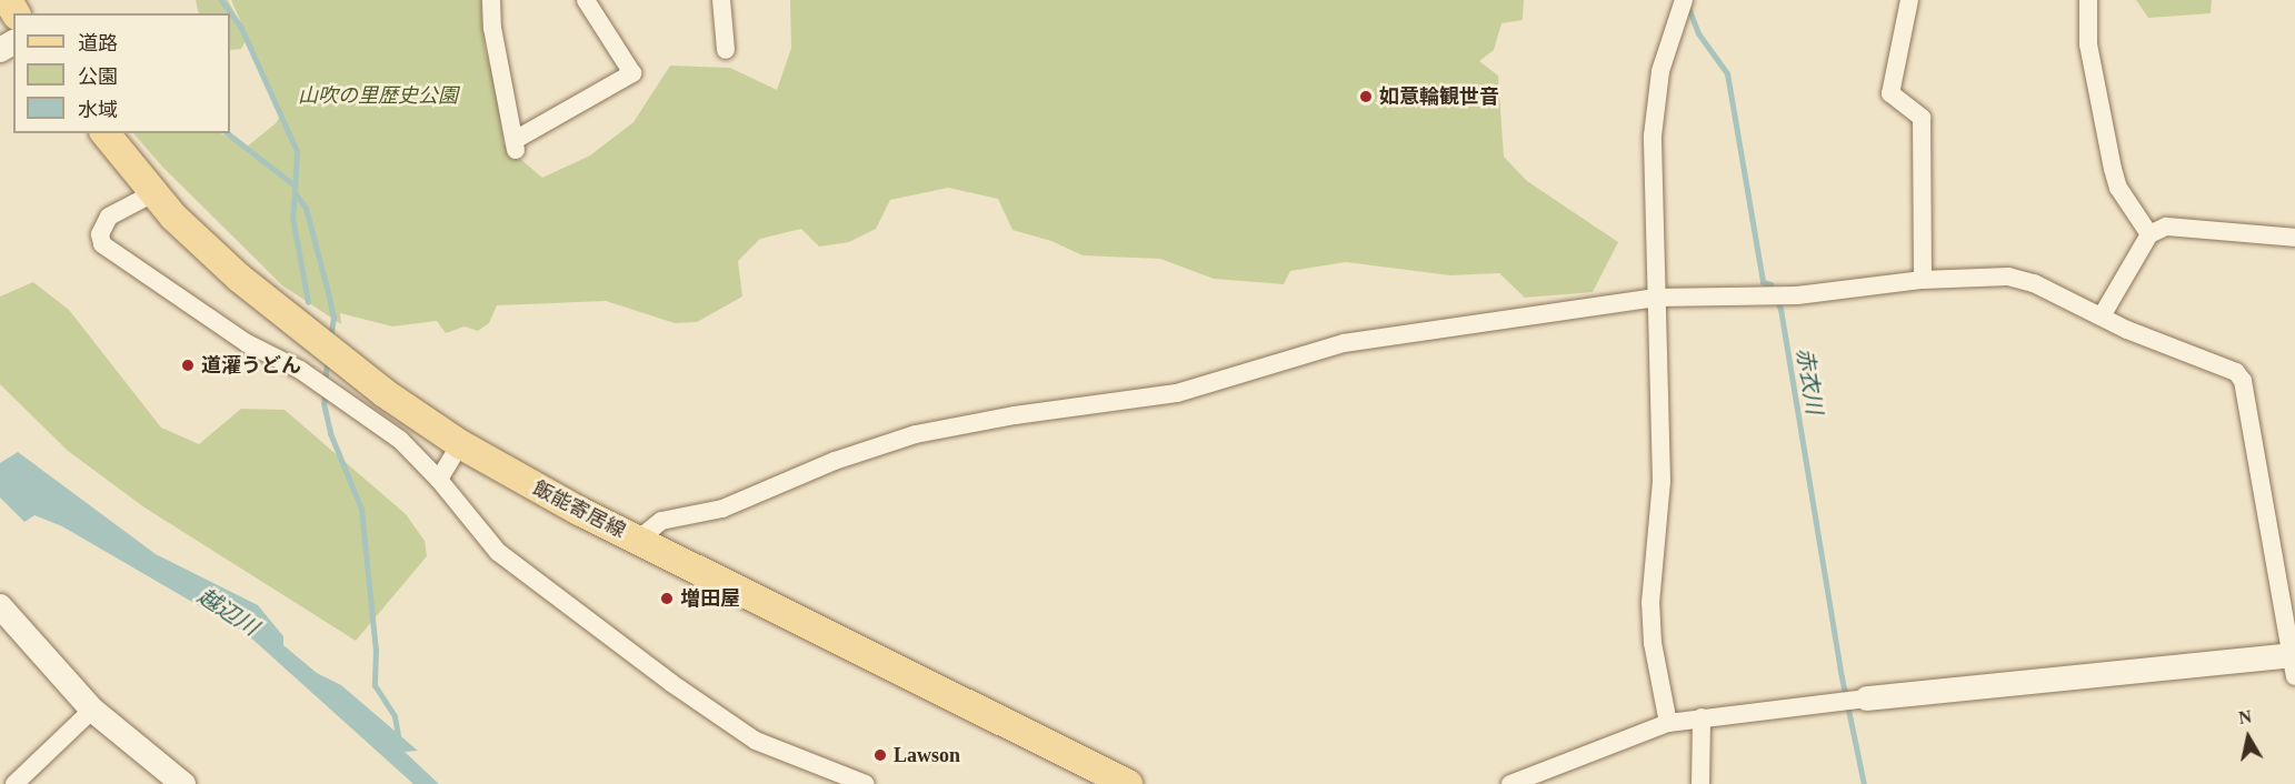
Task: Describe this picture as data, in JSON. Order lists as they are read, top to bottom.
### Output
{
  "streets": {
    "main road": ["飯能寄居線"]
  },
  "water": ["赤衣川", "越辺川"],
  "parks": ["山吹の里歴史公園"],
  "places": [
    "如意輪観世音",
    "道灌うどん",
    "増田屋",
    "Lawson"
  ],
  "legend": ["道路", "公園", "水域"],
  "north": "top"
}
